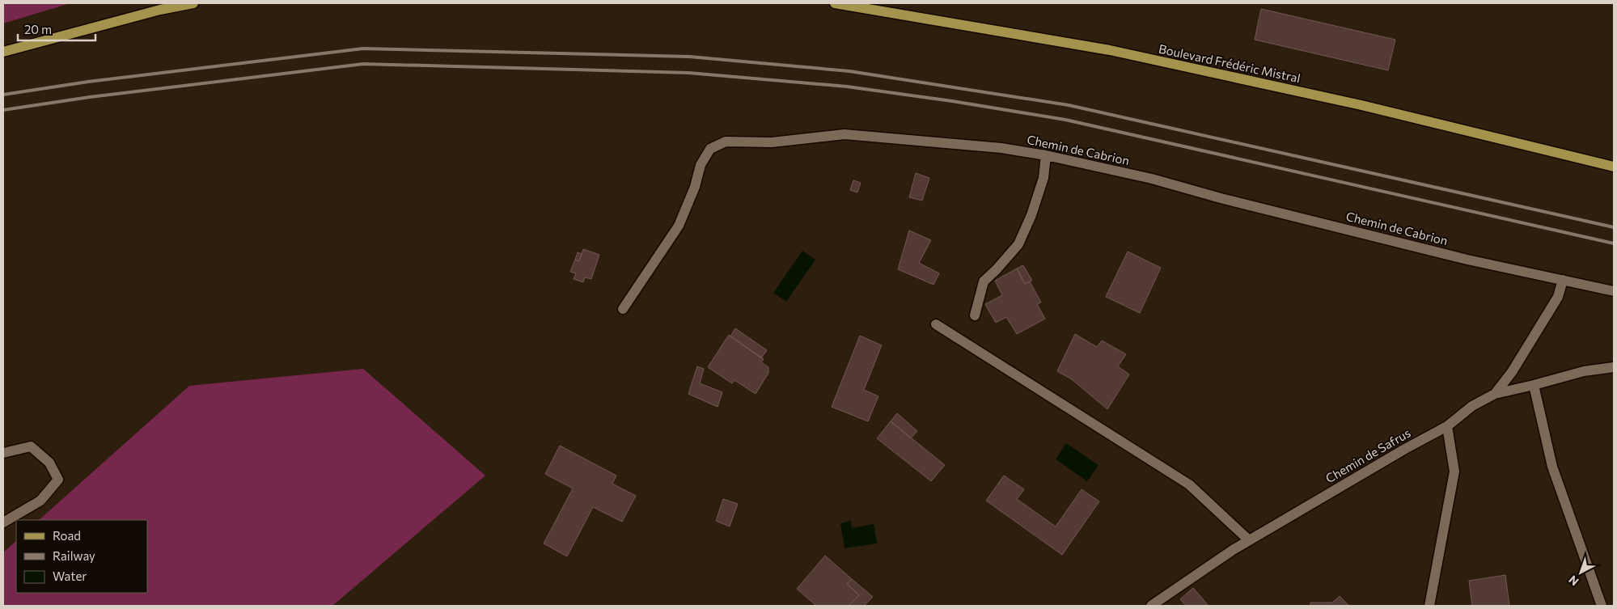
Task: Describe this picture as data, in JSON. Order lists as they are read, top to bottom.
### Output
{
  "streets": {
    "main road": ["Boulevard Frédéric Mistral"],
    "street": ["Chemin de Cabrion", "Chemin de Safrus"]
  },
  "legend": ["Road", "Railway", "Water"],
  "scale_bar": "20 m",
  "north": "bottom left"
}
